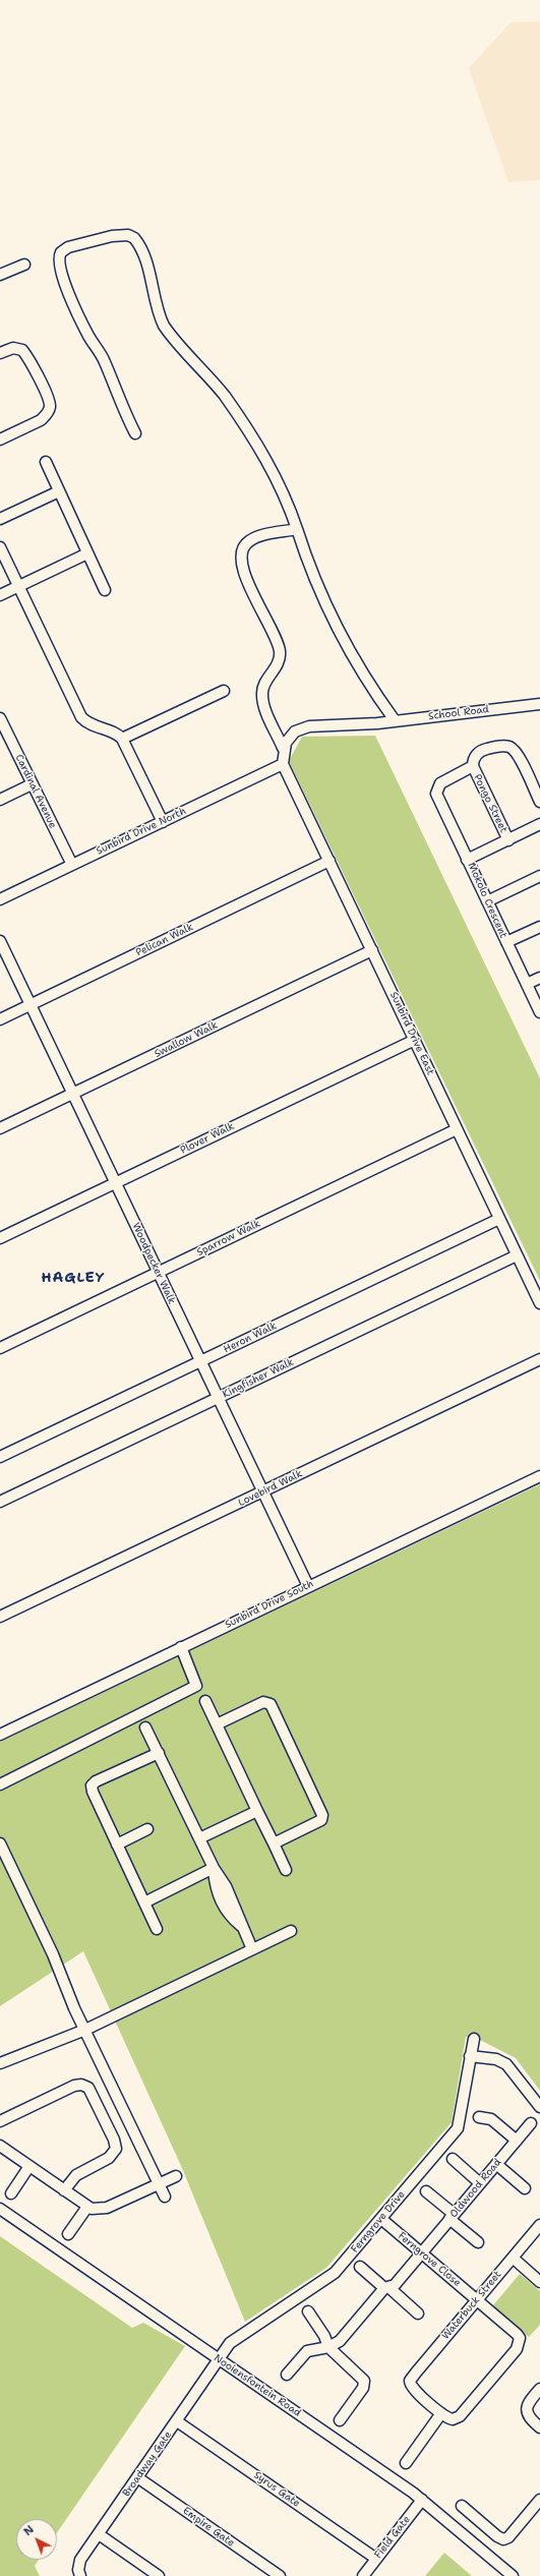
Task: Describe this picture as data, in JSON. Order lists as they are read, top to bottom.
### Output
{
  "streets": {
    "street": [
      "School Road",
      "Cardinal Avenue",
      "Pongo Street",
      "Sunbird Drive North",
      "Mokolo Crescent",
      "Pelican Walk",
      "Sunbird Drive East",
      "Swallow Walk",
      "Plover Walk",
      "Sparrow Walk",
      "Woodpecker Walk",
      "Heron Walk",
      "Kingfisher Walk",
      "Lovebird Walk",
      "Sunbird Drive South",
      "Oldwood Road",
      "Ferngrove Drive",
      "Ferngrove Close",
      "Waterbuck Street",
      "Nooiensfontein Road",
      "Broadway Gate",
      "Syrus Gate",
      "Empire Gate",
      "Field Gate"
    ]
  },
  "crossings": [
    ["Cardinal Avenue", "Sunbird Drive North"],
    ["Pongo Street", "Mokolo Crescent"],
    ["Sunbird Drive North", "Sunbird Drive East"],
    ["Pelican Walk", "Sunbird Drive East"],
    ["Pelican Walk", "Woodpecker Walk"],
    ["Sunbird Drive East", "Swallow Walk"],
    ["Sunbird Drive East", "Plover Walk"],
    ["Sunbird Drive East", "Sparrow Walk"],
    ["Sunbird Drive East", "Heron Walk"],
    ["Sunbird Drive East", "Kingfisher Walk"],
    ["Swallow Walk", "Woodpecker Walk"],
    ["Plover Walk", "Woodpecker Walk"],
    ["Sparrow Walk", "Woodpecker Walk"],
    ["Woodpecker Walk", "Heron Walk"],
    ["Woodpecker Walk", "Kingfisher Walk"],
    ["Woodpecker Walk", "Lovebird Walk"],
    ["Woodpecker Walk", "Sunbird Drive South"],
    ["Oldwood Road", "Ferngrove Close"],
    ["Ferngrove Drive", "Ferngrove Close"],
    ["Ferngrove Drive", "Nooiensfontein Road"],
    ["Ferngrove Drive", "Broadway Gate"],
    ["Ferngrove Close", "Waterbuck Street"],
    ["Nooiensfontein Road", "Broadway Gate"],
    ["Nooiensfontein Road", "Field Gate"],
    ["Broadway Gate", "Syrus Gate"],
    ["Broadway Gate", "Empire Gate"],
    ["Syrus Gate", "Field Gate"]
  ],
  "districts": ["HAGLEY"],
  "north": "top left"
}
